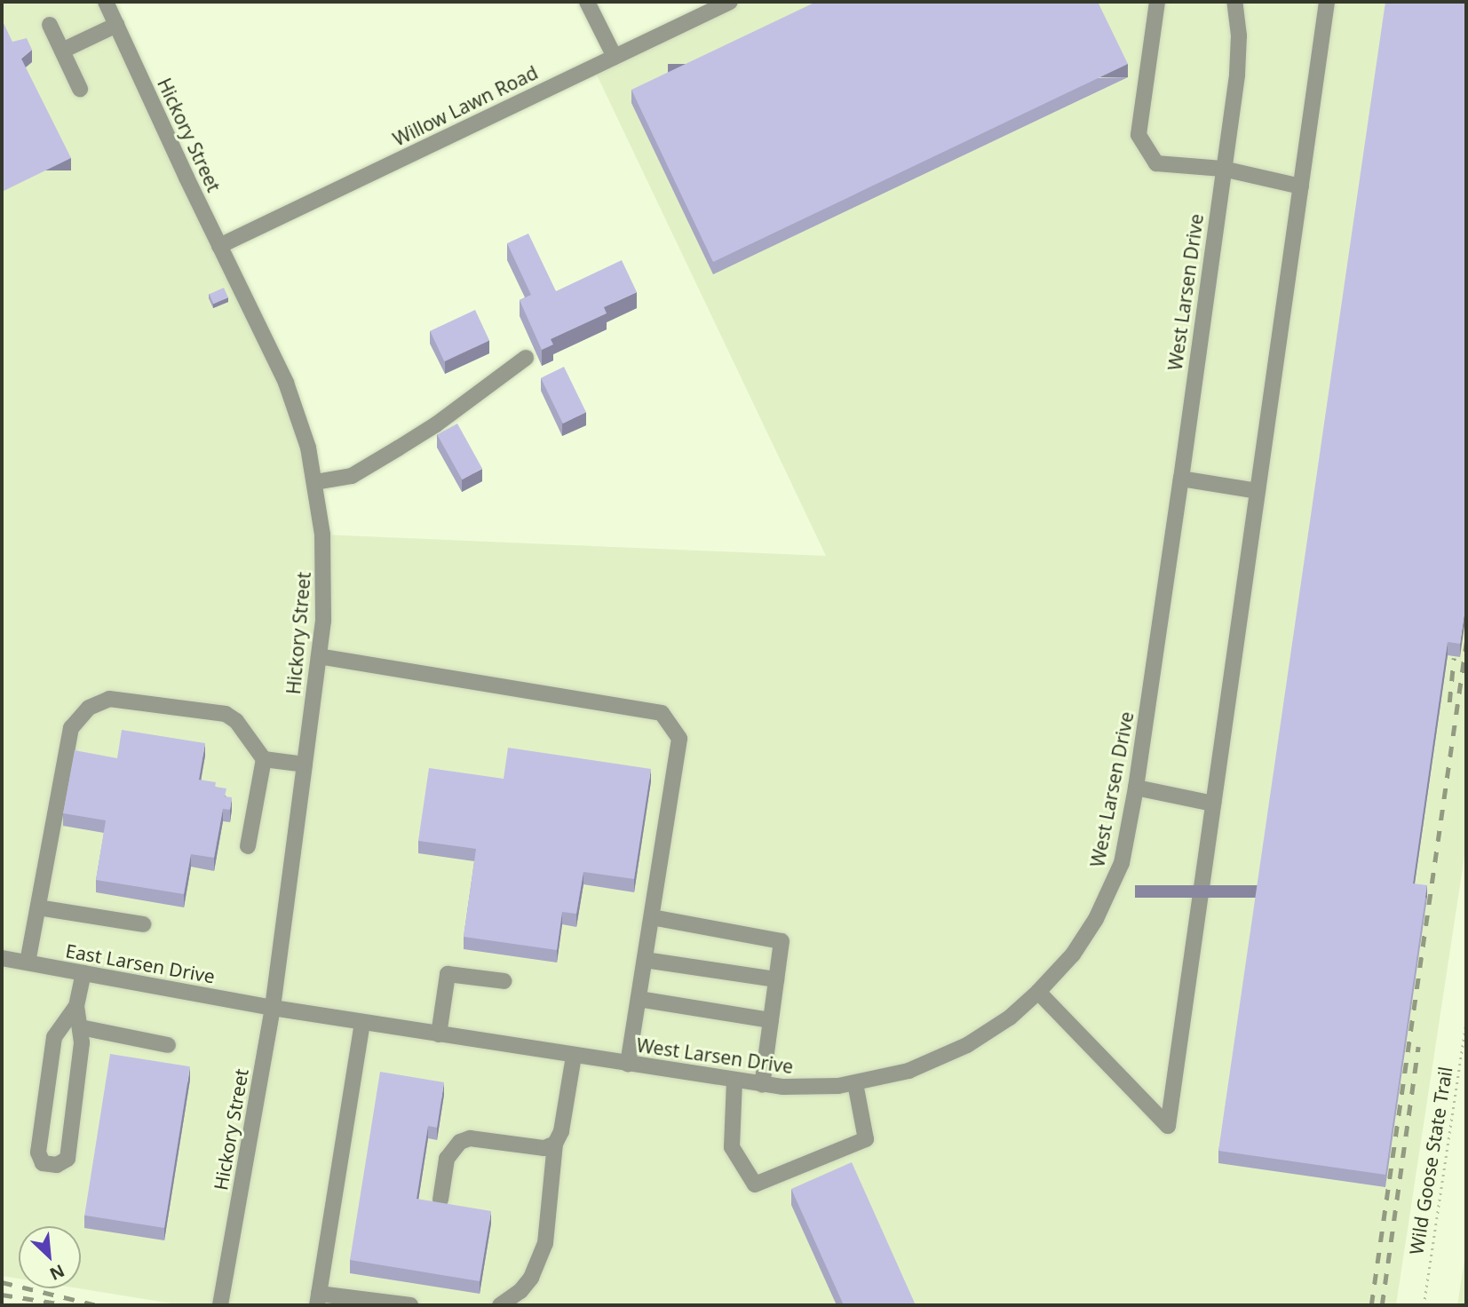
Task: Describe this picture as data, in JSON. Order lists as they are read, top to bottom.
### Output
{
  "streets": {
    "street": [
      "Willow Lawn Road",
      "Hickory Street",
      "West Larsen Drive",
      "East Larsen Drive"
    ],
    "path": ["Wild Goose State Trail"]
  },
  "crossings": [
    ["Willow Lawn Road", "Hickory Street"],
    ["Hickory Street", "West Larsen Drive"],
    ["Hickory Street", "East Larsen Drive"],
    ["West Larsen Drive", "East Larsen Drive"]
  ],
  "north": "bottom right"
}
